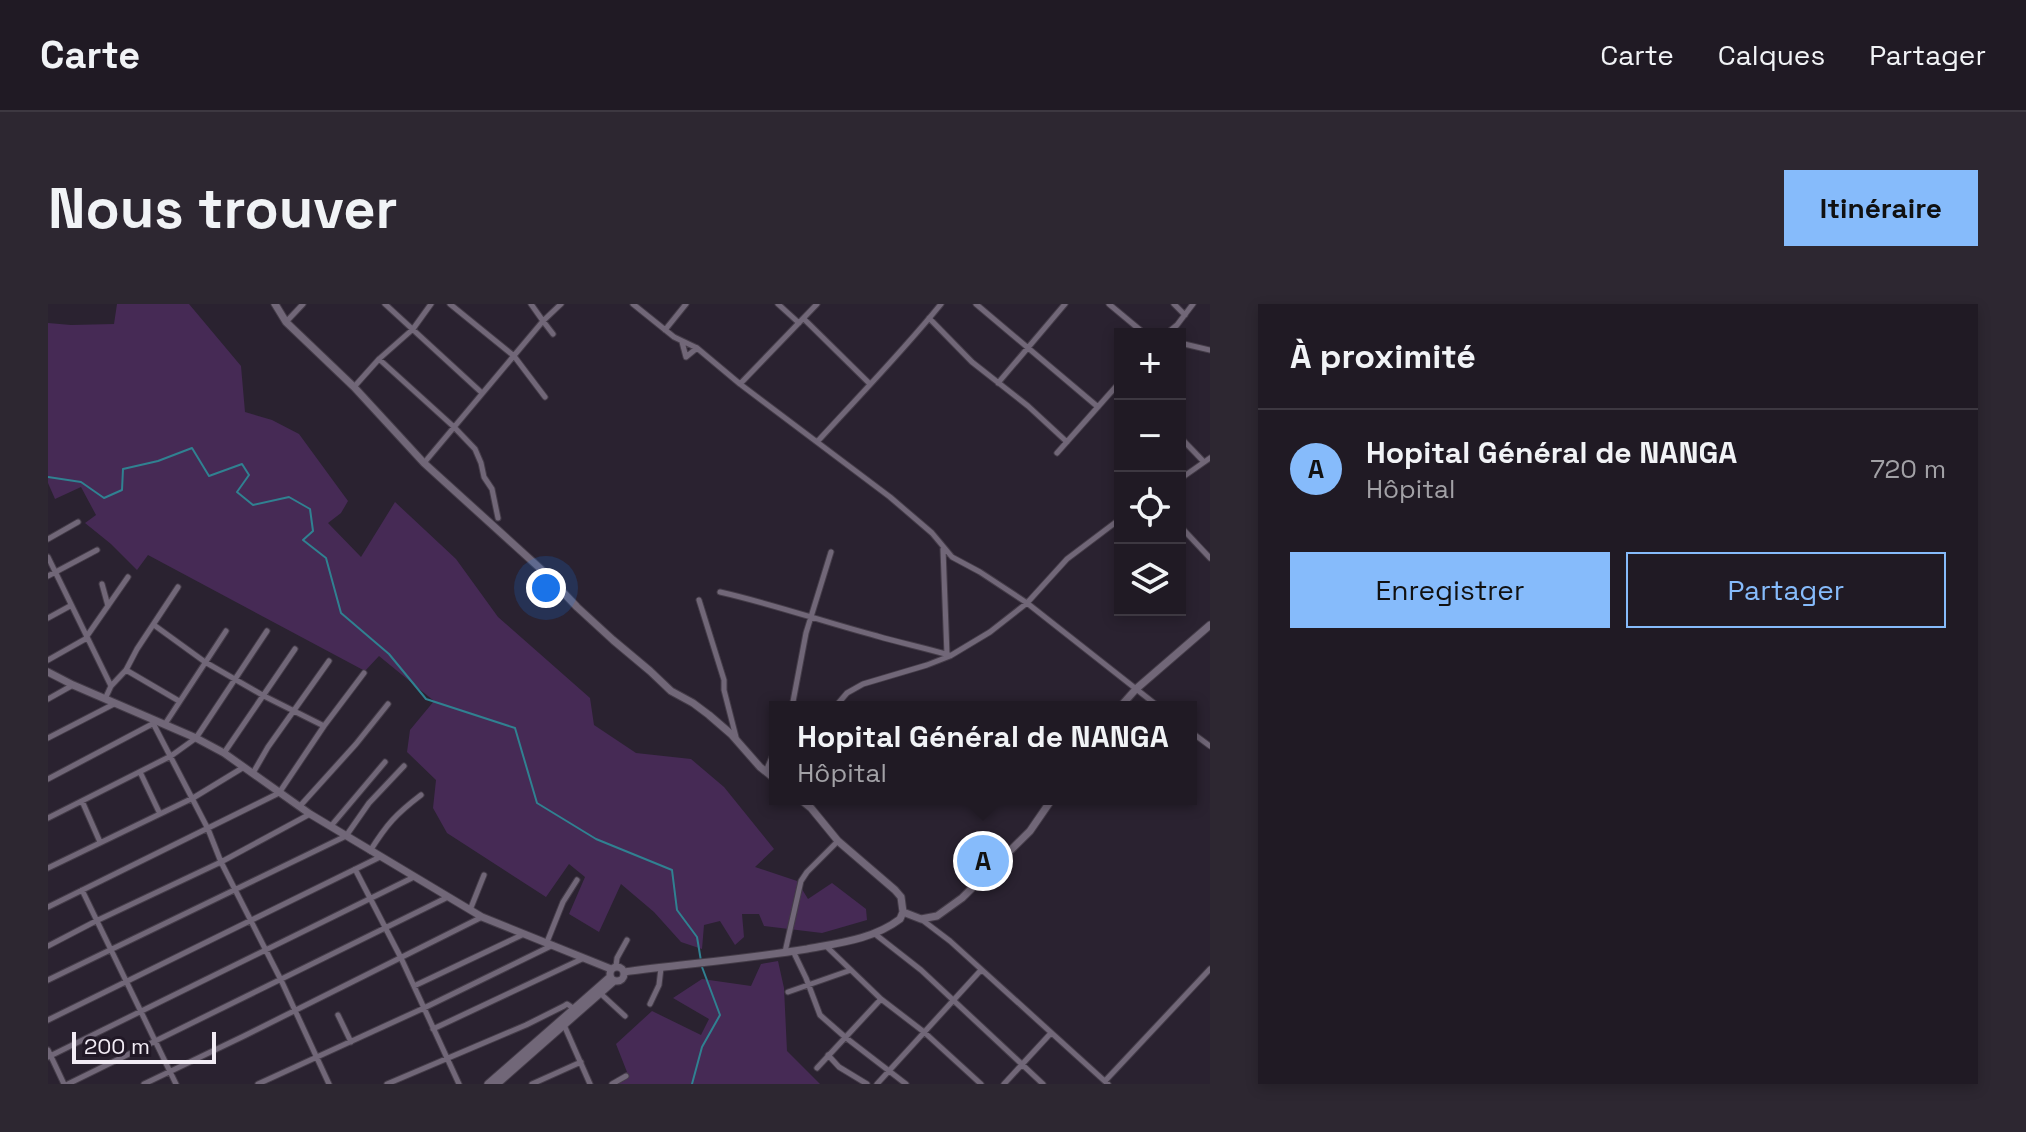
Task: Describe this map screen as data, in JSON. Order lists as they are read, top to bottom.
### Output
{
  "scale_bar": "200 m",
  "page": {
    "header": "Carte",
    "nav": ["Carte", "Calques", "Partager"],
    "buttons": [
      "Itinéraire",
      ["Enregistrer", "Partager"]
    ],
    "title": "Nous trouver",
    "heading": "À proximité",
    "map_buttons": ["+", "−"],
    "list": [
      {
        "mark": "A",
        "name": "Hopital Général de NANGA",
        "note": "Hôpital",
        "value": "720 m"
      }
    ],
    "popup": ["Hopital Général de NANGA", "Hôpital"],
    "pins": "A",
    "scale": "200 m"
  }
}
